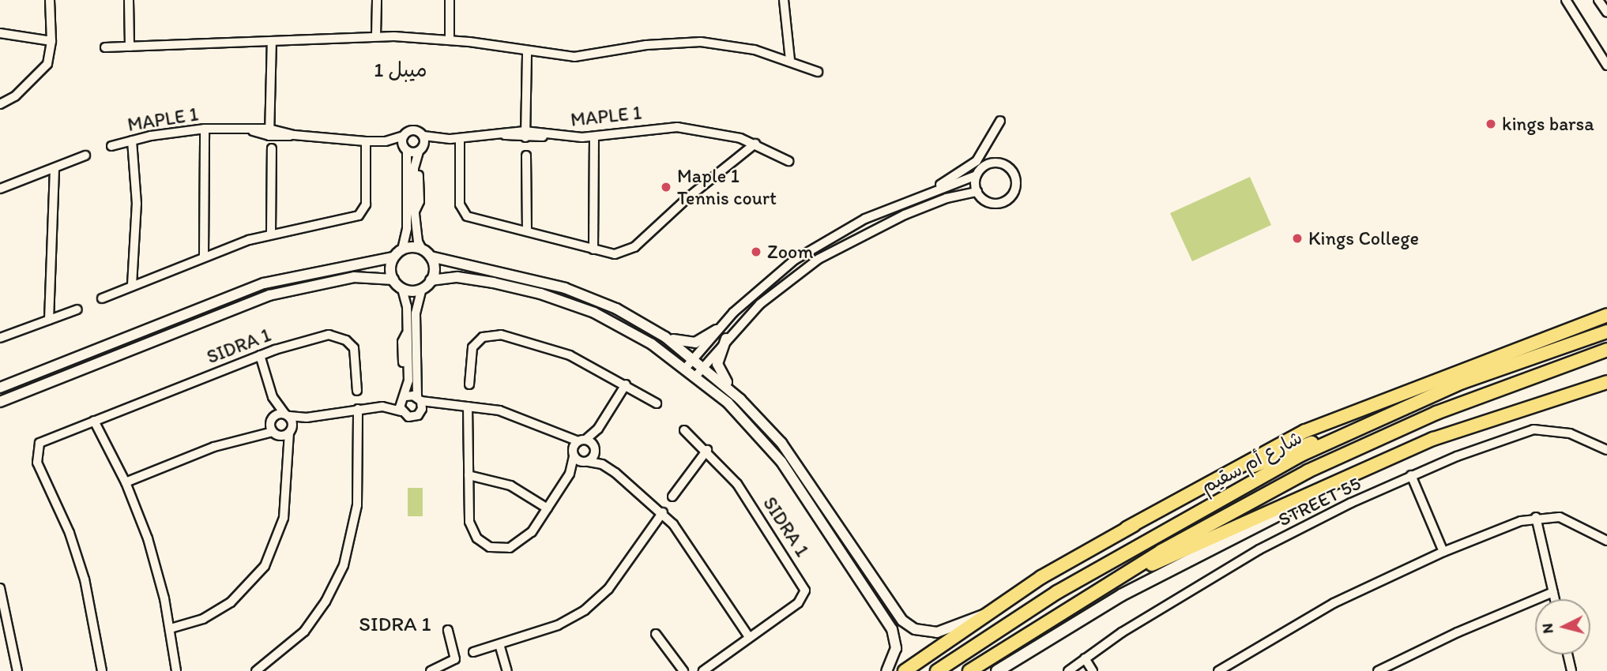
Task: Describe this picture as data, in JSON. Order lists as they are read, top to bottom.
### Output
{
  "streets": {
    "main road": ["شارع أم سقيم"],
    "street": ["MAPLE 1", "SIDRA 1", "STREET 55"]
  },
  "districts": ["ميبل 1", "SIDRA 1"],
  "places": [
    "kings barsa",
    "Maple 1 Tennis court",
    "Kings College",
    "Zoom"
  ],
  "north": "left"
}
